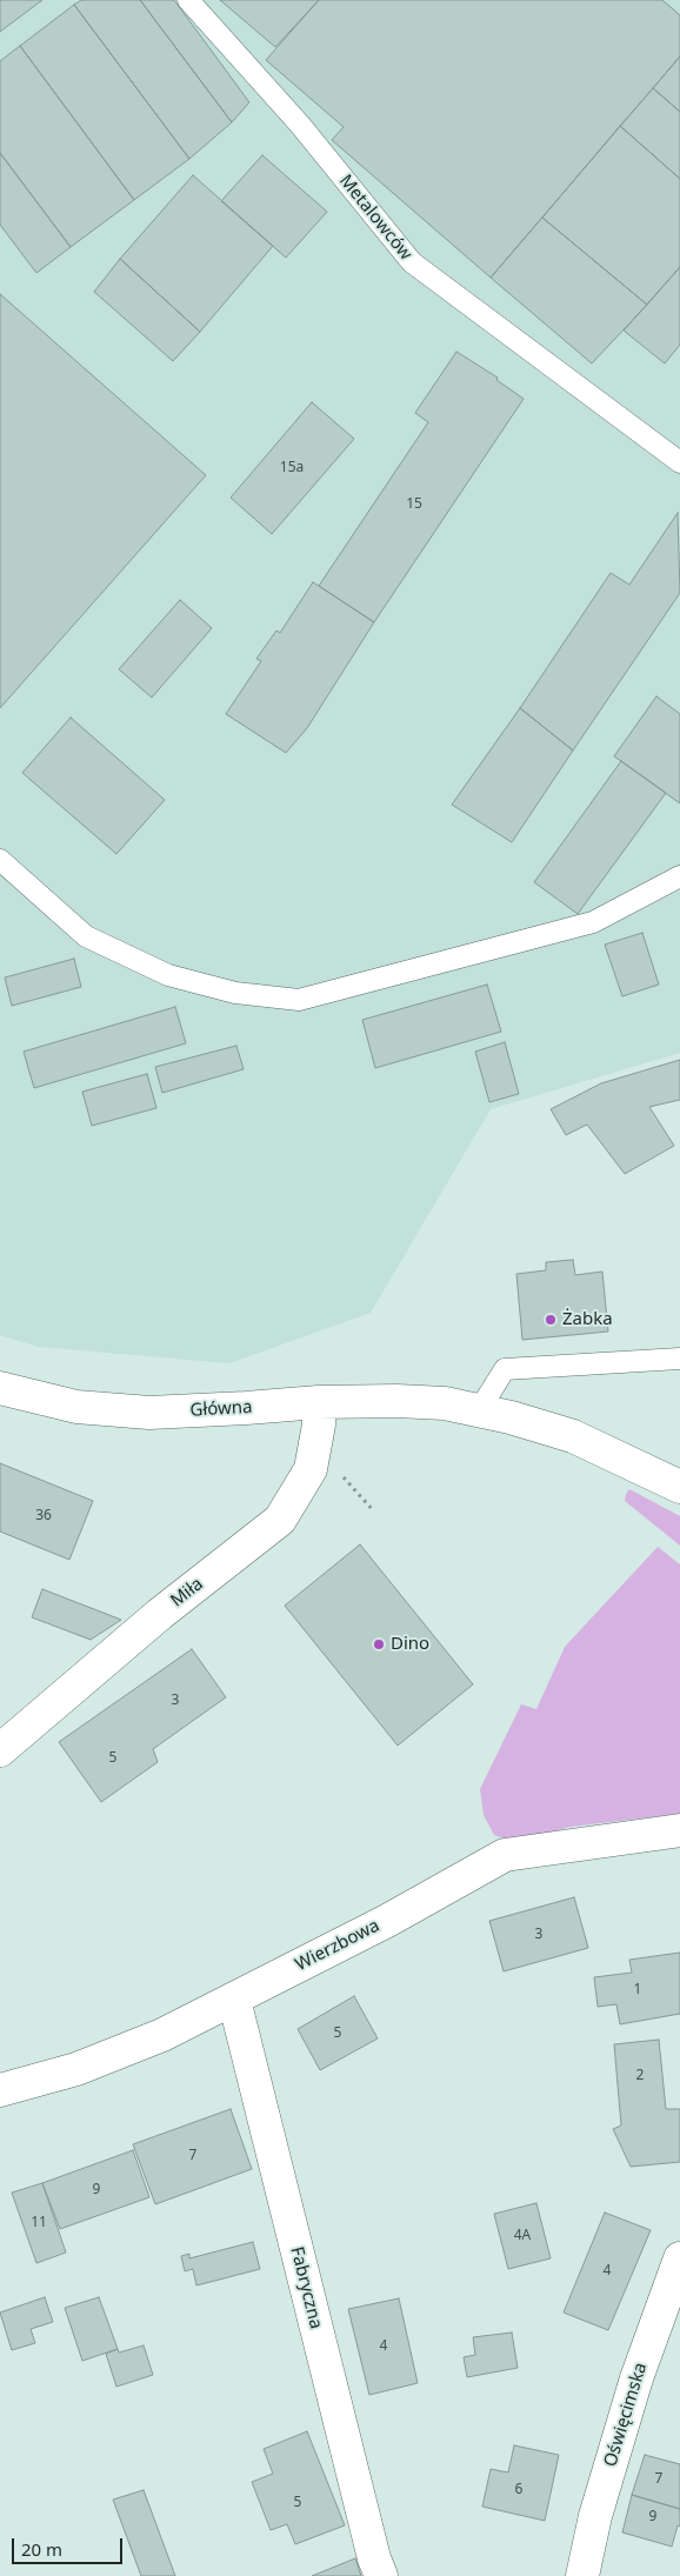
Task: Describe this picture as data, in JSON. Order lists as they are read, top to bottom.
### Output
{
  "streets": {
    "street": [
      "Główna",
      "Miła",
      "Wierzbowa",
      "Fabryczna",
      "Oświęcimska"
    ],
    "lane": ["Metalowców"]
  },
  "crossings": [
    ["Główna", "Miła"],
    ["Wierzbowa", "Fabryczna"]
  ],
  "places": ["Żabka", "Dino"],
  "house_numbers": [
    "15a",
    "15",
    "36",
    "3",
    "5",
    "3",
    "1",
    "5",
    "2",
    "7",
    "9",
    "11",
    "4A",
    "4",
    "4",
    "7",
    "6",
    "5",
    "9"
  ],
  "scale_bar": "20 m"
}
